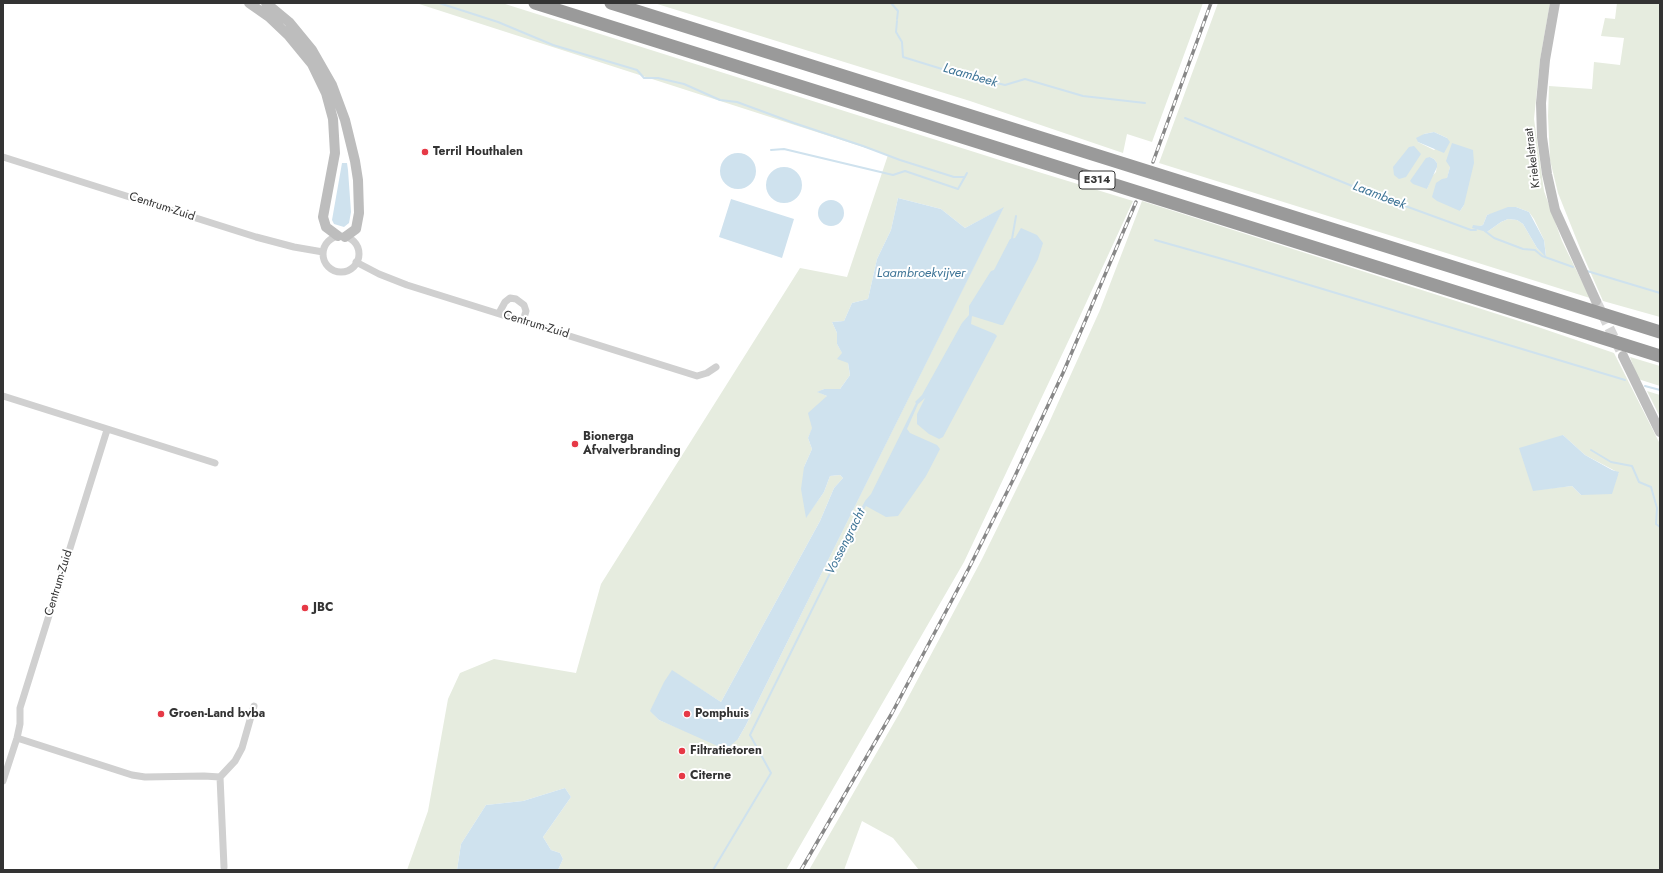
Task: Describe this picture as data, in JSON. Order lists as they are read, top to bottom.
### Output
{
  "streets": {
    "highway": ["E314"],
    "street": ["Kriekelstraat", "Centrum-Zuid"]
  },
  "water": ["Laambeek", "Laambroekvijver", "Vossengracht"],
  "places": [
    "Terril Houthalen",
    "Bionerga Afvalverbranding",
    "JBC",
    "Groen-Land bvba",
    "Pomphuis",
    "Filtratietoren",
    "Citerne"
  ]
}
